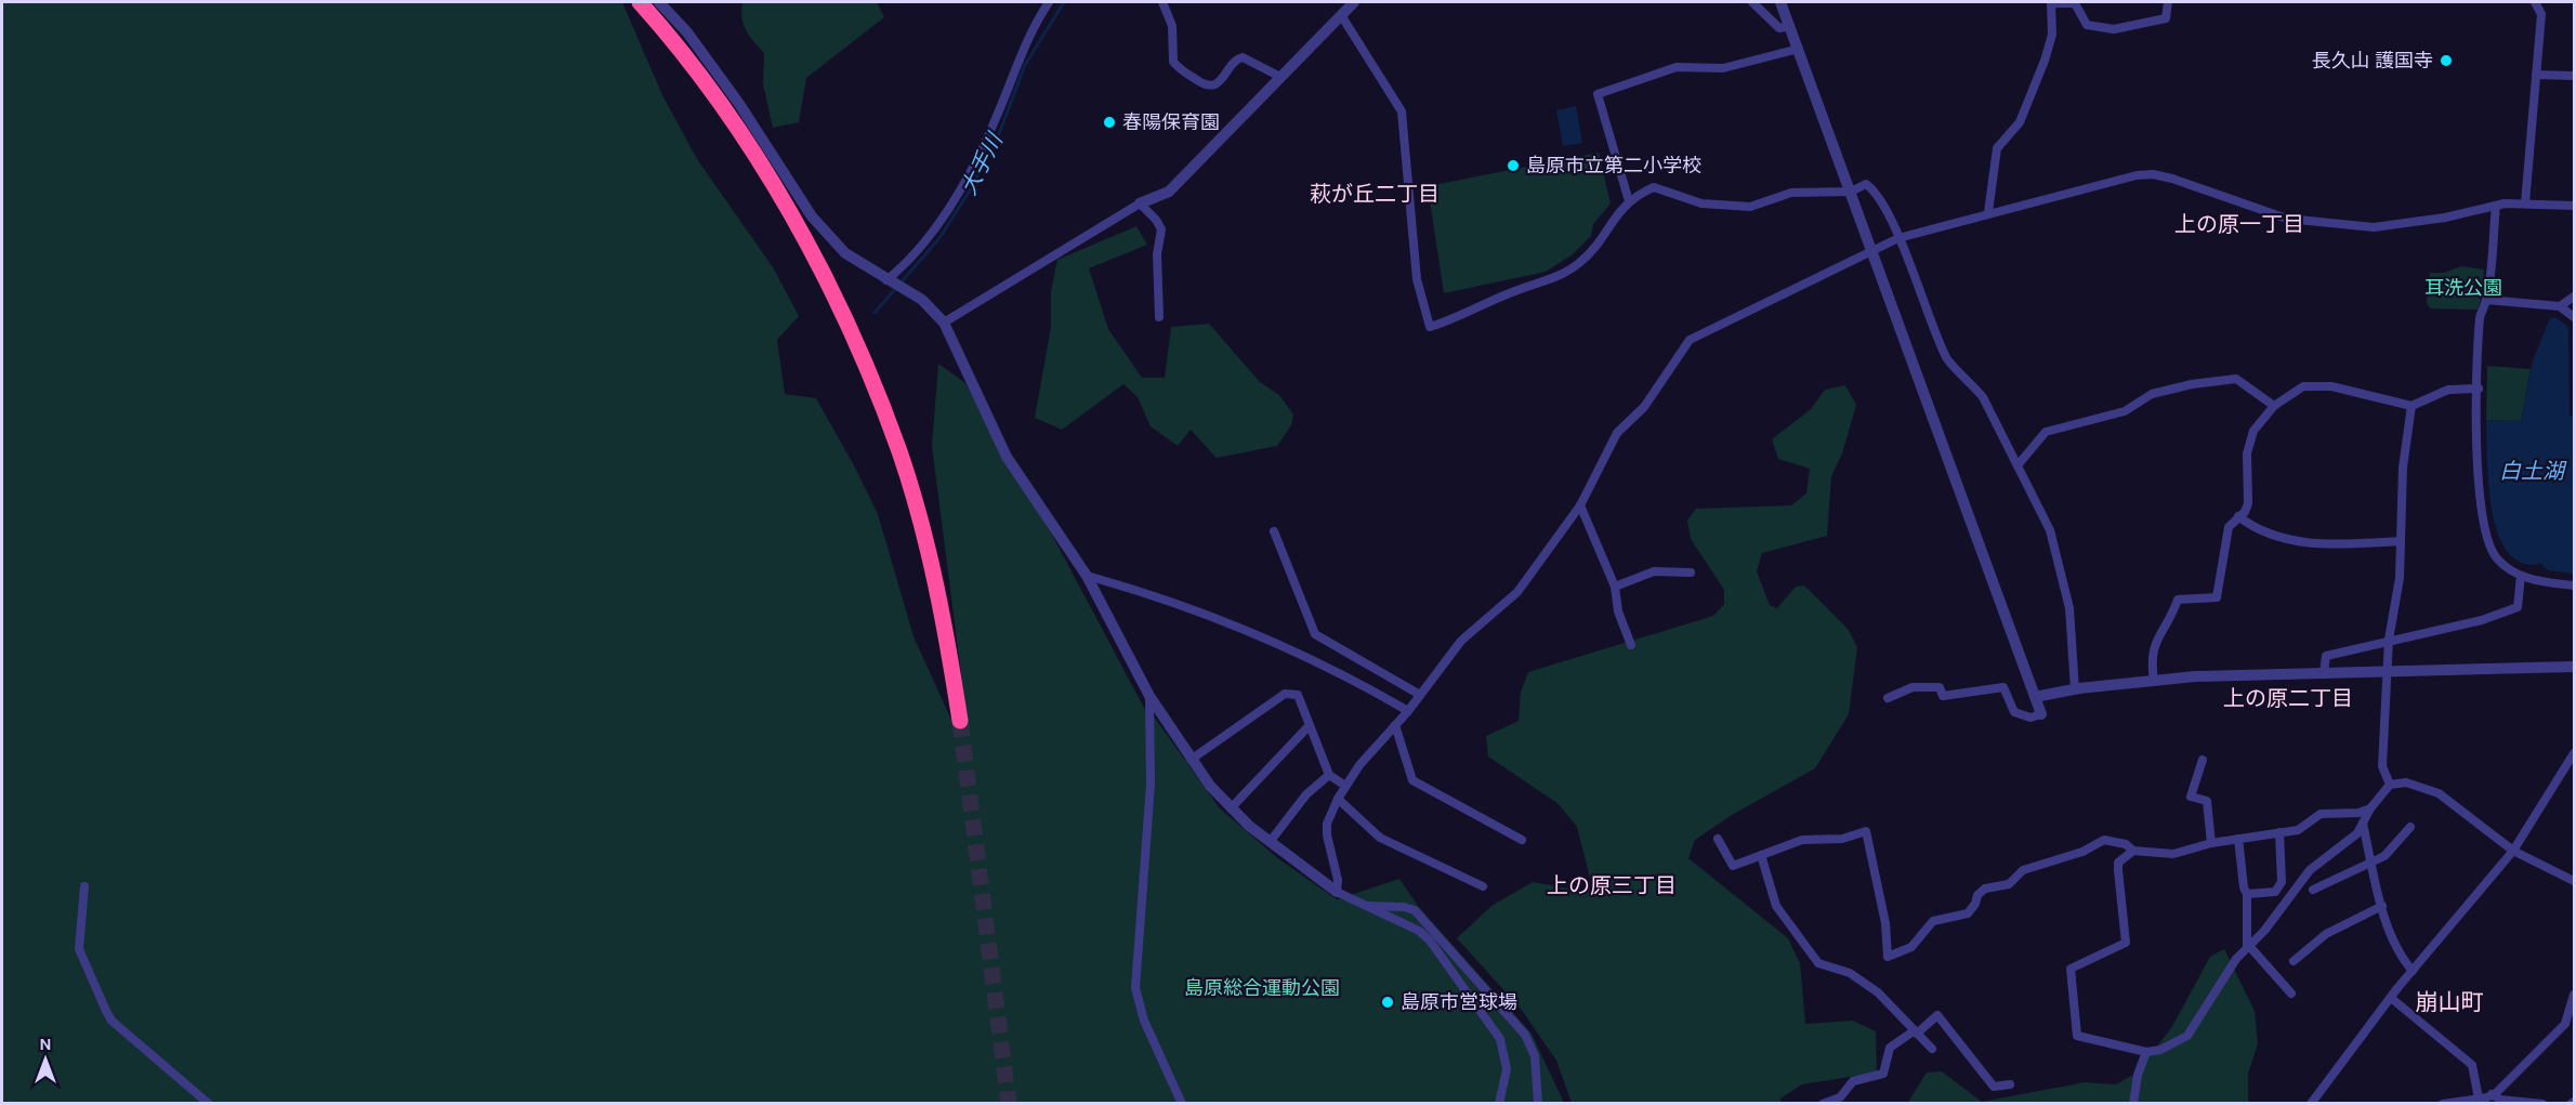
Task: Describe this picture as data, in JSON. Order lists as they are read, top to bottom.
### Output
{
  "districts": [
    "萩が丘二丁目",
    "上の原一丁目",
    "上の原二丁目",
    "上の原三丁目",
    "崩山町"
  ],
  "water": ["大手川", "白土湖"],
  "parks": ["耳洗公園", "島原総合運動公園"],
  "places": [
    "長久山 護国寺",
    "春陽保育園",
    "島原市立第二小学校",
    "島原市営球場"
  ],
  "north": "top"
}
